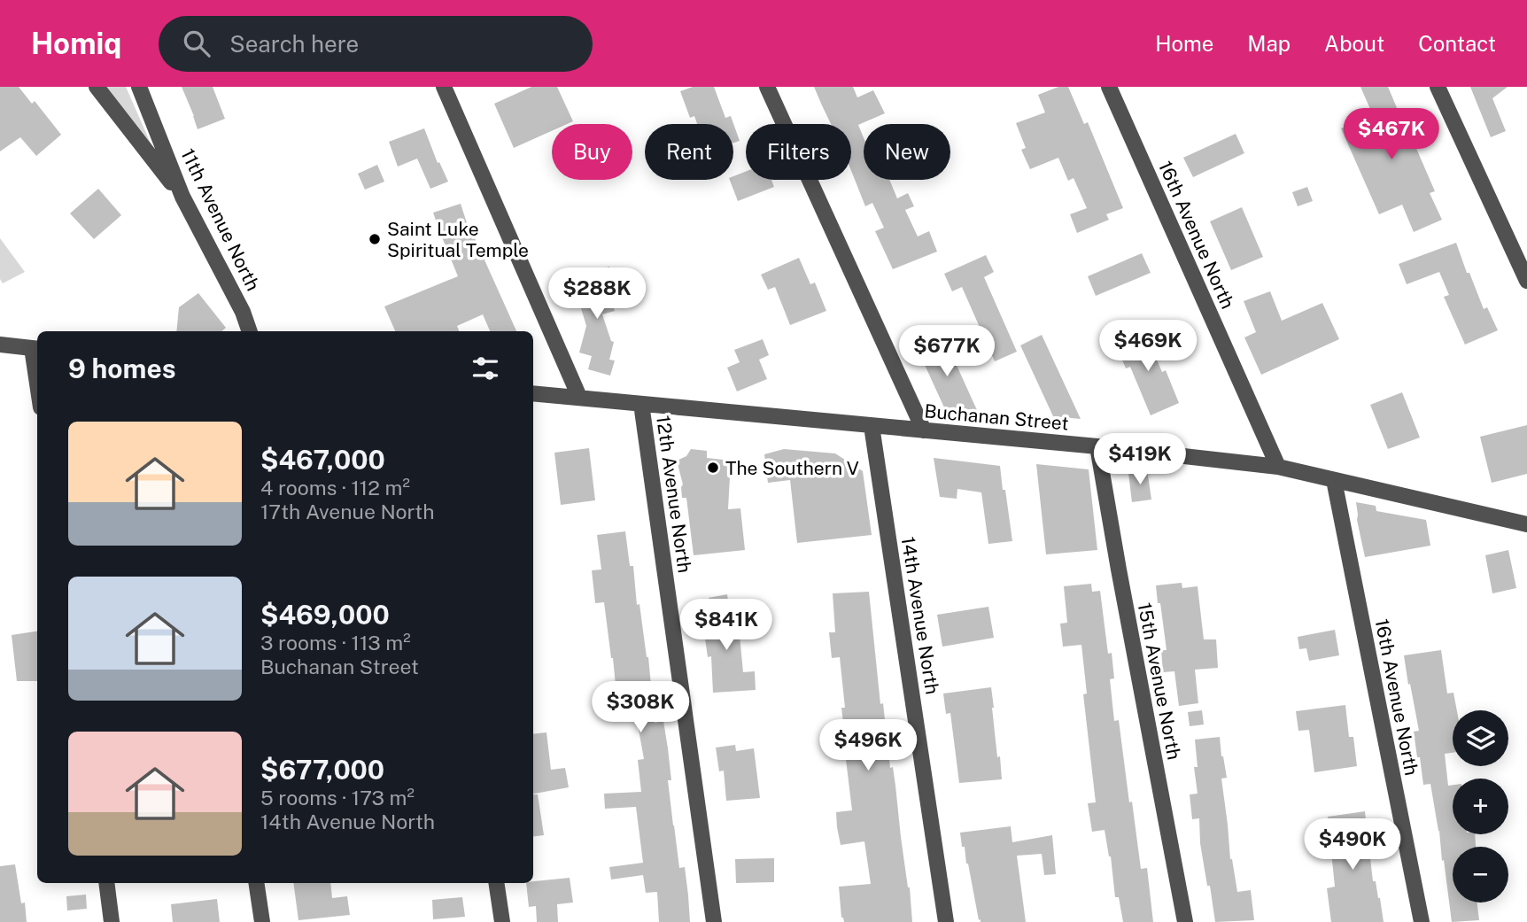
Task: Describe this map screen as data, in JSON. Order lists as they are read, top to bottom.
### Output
{
  "streets": {
    "street": [
      "11th Avenue North",
      "16th Avenue North",
      "Buchanan Street",
      "12th Avenue North",
      "14th Avenue North",
      "15th Avenue North"
    ]
  },
  "crossings": [
    ["16th Avenue North", "Buchanan Street"],
    ["Buchanan Street", "12th Avenue North"],
    ["Buchanan Street", "14th Avenue North"],
    ["Buchanan Street", "15th Avenue North"]
  ],
  "places": ["Saint Luke Spiritual Temple", "The Southern V"],
  "page": {
    "header": "Homiq",
    "search": "Search here",
    "nav": [
      "Home",
      "Map",
      "About",
      "Contact"
    ],
    "price": [
      "$467K",
      "$288K",
      "$469K",
      "$677K",
      "$419K",
      "$841K",
      "$308K",
      "$496K",
      "$490K"
    ],
    "chip": [
      "Buy",
      "Rent",
      "Filters",
      "New"
    ],
    "heading": "9 homes",
    "list": [
      {
        "name": "$467,000",
        "note": "4 rooms · 112 m² · 17th Avenue North"
      },
      {
        "name": "$469,000",
        "note": "3 rooms · 113 m² · Buchanan Street"
      },
      {
        "name": "$677,000",
        "note": "5 rooms · 173 m² · 14th Avenue North"
      }
    ],
    "map_buttons": ["+", "−"]
  }
}
